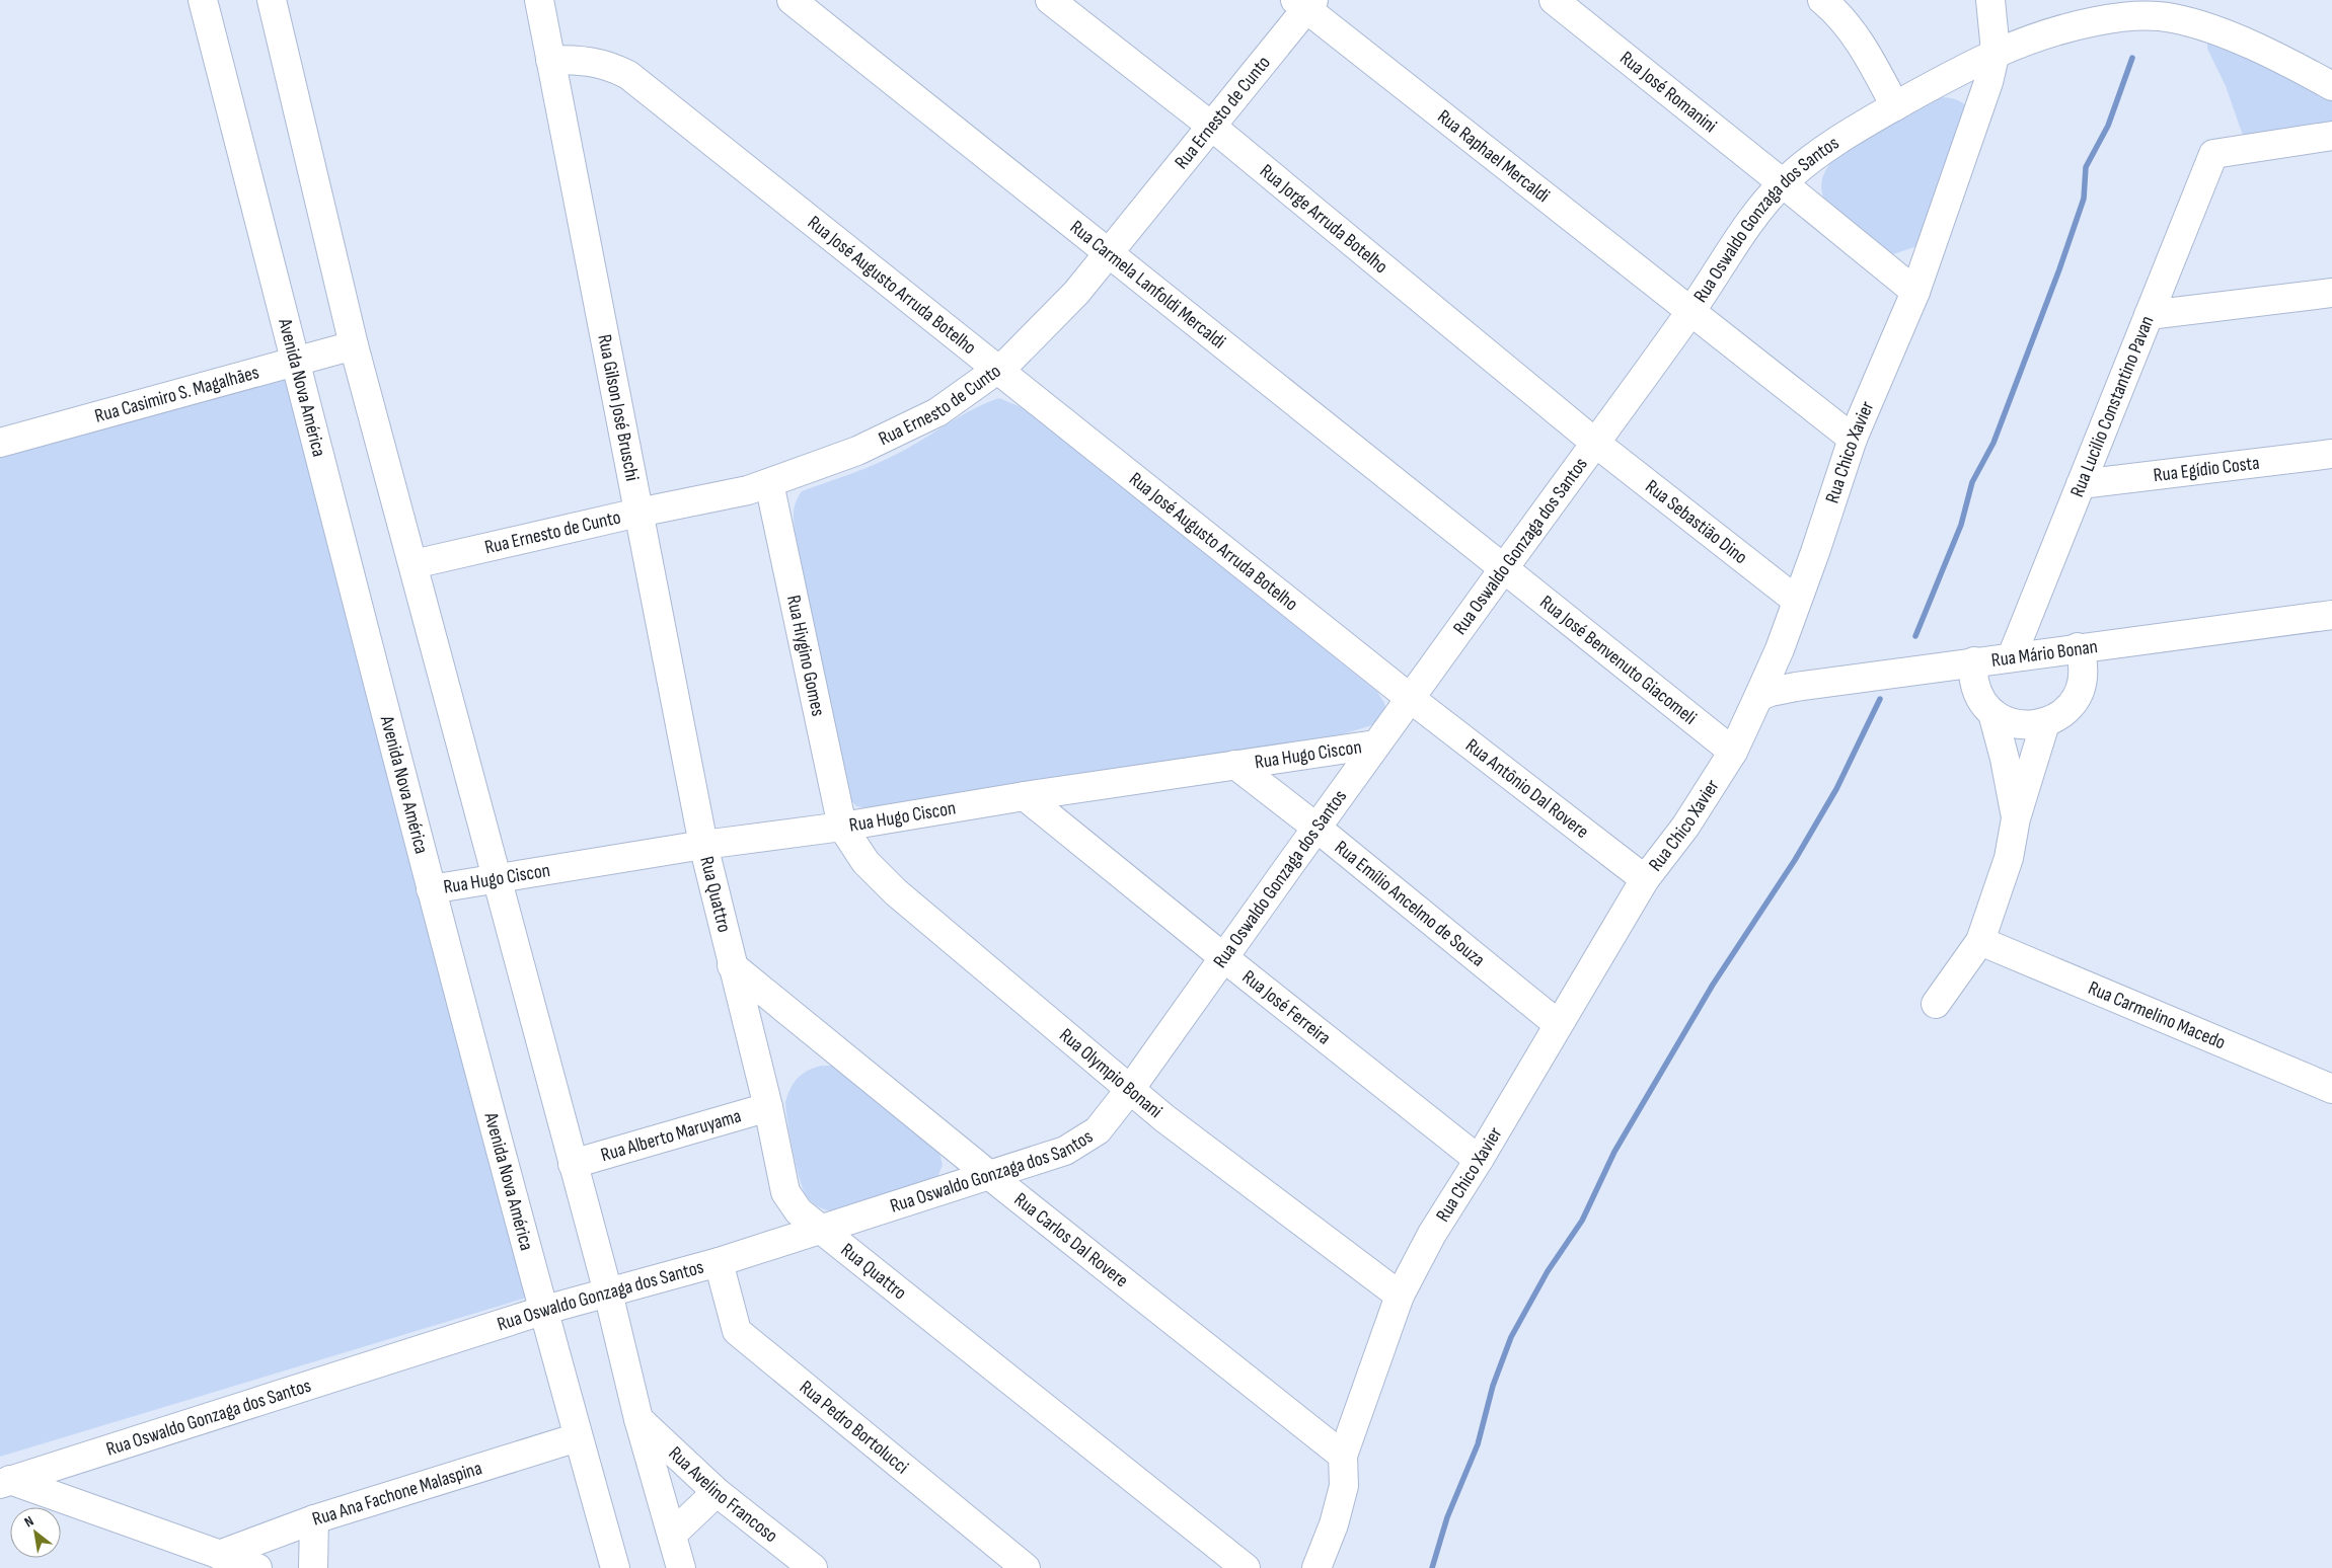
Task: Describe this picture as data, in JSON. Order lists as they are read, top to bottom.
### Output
{
  "streets": {
    "street": [
      "Rua José Romanini",
      "Rua Ernesto de Cunto",
      "Rua Raphael Mercaldi",
      "Rua Jorge Arruda Botelho",
      "Rua Oswaldo Gonzaga dos Santos",
      "Rua José Augusto Arruda Botelho",
      "Rua Carmela Lanfoldi Mercaldi",
      "Avenida Nova América",
      "Rua Casimiro S. Magalhães",
      "Rua Lucilio Constantino Pavan",
      "Rua Gilson José Bruschi",
      "Rua Chico Xavier",
      "Rua Egídio Costa",
      "Rua Sebastião Dino",
      "Rua Mário Bonan",
      "Rua Hiygino Gomes",
      "Rua José Benvenuto Giacomeli",
      "Rua Hugo Ciscon",
      "Rua Antônio Dal Rovere",
      "Rua Quattro",
      "Rua Emílio Ancelmo de Souza",
      "Rua José Ferreira",
      "Rua Carmelino Macedo",
      "Rua Olympio Bonani",
      "Rua Alberto Maruyama",
      "Rua Carlos Dal Rovere",
      "Rua Pedro Bortolucci",
      "Rua Ana Fachone Malaspina",
      "Rua Avelino Francoso"
    ]
  },
  "crossings": [
    ["Rua José Romanini", "Rua Oswaldo Gonzaga dos Santos"],
    ["Rua José Romanini", "Rua Chico Xavier"],
    ["Rua Ernesto de Cunto", "Rua Raphael Mercaldi"],
    ["Rua Ernesto de Cunto", "Rua Jorge Arruda Botelho"],
    ["Rua Ernesto de Cunto", "Rua José Augusto Arruda Botelho"],
    ["Rua Ernesto de Cunto", "Rua Carmela Lanfoldi Mercaldi"],
    ["Rua Ernesto de Cunto", "Rua Gilson José Bruschi"],
    ["Rua Ernesto de Cunto", "Rua Hiygino Gomes"],
    ["Rua Raphael Mercaldi", "Rua Oswaldo Gonzaga dos Santos"],
    ["Rua Raphael Mercaldi", "Rua Chico Xavier"],
    ["Rua Jorge Arruda Botelho", "Rua Oswaldo Gonzaga dos Santos"],
    ["Rua Jorge Arruda Botelho", "Rua Sebastião Dino"],
    ["Rua Oswaldo Gonzaga dos Santos", "Rua José Augusto Arruda Botelho"],
    ["Rua Oswaldo Gonzaga dos Santos", "Rua Carmela Lanfoldi Mercaldi"],
    ["Rua Oswaldo Gonzaga dos Santos", "Avenida Nova América"],
    ["Rua Oswaldo Gonzaga dos Santos", "Rua Chico Xavier"],
    ["Rua Oswaldo Gonzaga dos Santos", "Rua Sebastião Dino"],
    ["Rua Oswaldo Gonzaga dos Santos", "Rua José Benvenuto Giacomeli"],
    ["Rua Oswaldo Gonzaga dos Santos", "Rua Hugo Ciscon"],
    ["Rua Oswaldo Gonzaga dos Santos", "Rua Antônio Dal Rovere"],
    ["Rua Oswaldo Gonzaga dos Santos", "Rua Quattro"],
    ["Rua Oswaldo Gonzaga dos Santos", "Rua Emílio Ancelmo de Souza"],
    ["Rua Oswaldo Gonzaga dos Santos", "Rua José Ferreira"],
    ["Rua Oswaldo Gonzaga dos Santos", "Rua Olympio Bonani"],
    ["Rua Oswaldo Gonzaga dos Santos", "Rua Carlos Dal Rovere"],
    ["Rua Oswaldo Gonzaga dos Santos", "Rua Pedro Bortolucci"],
    ["Rua José Augusto Arruda Botelho", "Rua Gilson José Bruschi"],
    ["Rua José Augusto Arruda Botelho", "Rua Antônio Dal Rovere"],
    ["Rua Carmela Lanfoldi Mercaldi", "Rua José Benvenuto Giacomeli"],
    ["Avenida Nova América", "Rua Casimiro S. Magalhães"],
    ["Avenida Nova América", "Rua Hugo Ciscon"],
    ["Avenida Nova América", "Rua Ana Fachone Malaspina"],
    ["Rua Lucilio Constantino Pavan", "Rua Egídio Costa"],
    ["Rua Lucilio Constantino Pavan", "Rua Mário Bonan"],
    ["Rua Gilson José Bruschi", "Rua Hugo Ciscon"],
    ["Rua Gilson José Bruschi", "Rua Quattro"],
    ["Rua Chico Xavier", "Rua Sebastião Dino"],
    ["Rua Chico Xavier", "Rua Mário Bonan"],
    ["Rua Chico Xavier", "Rua José Benvenuto Giacomeli"],
    ["Rua Chico Xavier", "Rua Antônio Dal Rovere"],
    ["Rua Chico Xavier", "Rua Emílio Ancelmo de Souza"],
    ["Rua Chico Xavier", "Rua José Ferreira"],
    ["Rua Chico Xavier", "Rua Olympio Bonani"],
    ["Rua Chico Xavier", "Rua Carlos Dal Rovere"],
    ["Rua Hiygino Gomes", "Rua Hugo Ciscon"],
    ["Rua Hiygino Gomes", "Rua Olympio Bonani"],
    ["Rua Hugo Ciscon", "Rua Quattro"],
    ["Rua Hugo Ciscon", "Rua Emílio Ancelmo de Souza"],
    ["Rua Hugo Ciscon", "Rua José Ferreira"],
    ["Rua Hugo Ciscon", "Rua Olympio Bonani"],
    ["Rua Quattro", "Rua Alberto Maruyama"],
    ["Rua Quattro", "Rua Carlos Dal Rovere"]
  ],
  "north": "top left"
}
